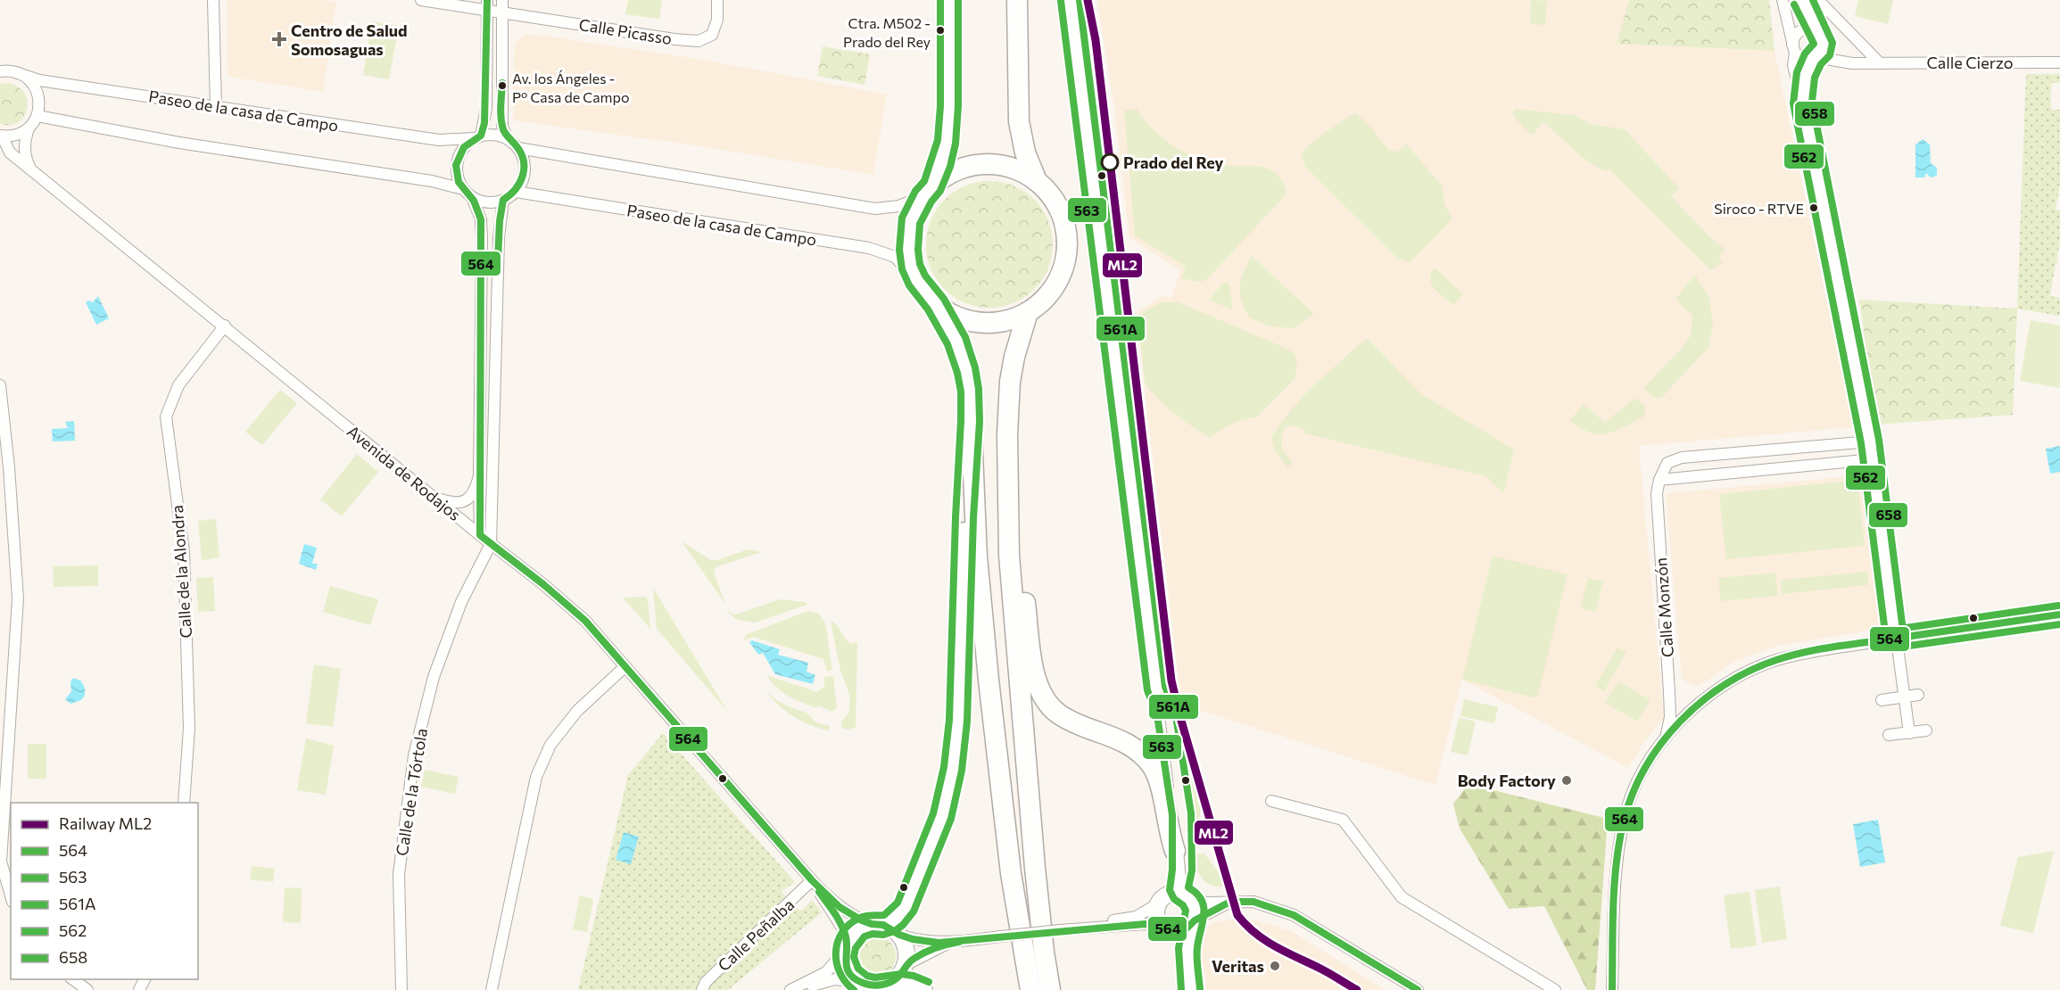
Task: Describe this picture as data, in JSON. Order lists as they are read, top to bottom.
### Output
{
  "streets": {
    "street": [
      "Calle Picasso",
      "Calle Cierzo",
      "Paseo de la casa de Campo",
      "Avenida de Rodajos",
      "Calle de la Alondra",
      "Calle Monzón",
      "Calle de la Tórtola",
      "Calle Peñalba"
    ]
  },
  "crossings": [
    ["Avenida de Rodajos", "Calle de la Alondra"],
    ["Avenida de Rodajos", "Calle de la Tórtola"],
    ["Avenida de Rodajos", "Calle Peñalba"]
  ],
  "places": {
    "other": [
      "Ctra. M502 - Prado del Rey",
      "Av. los Ángeles - Pº Casa de Campo",
      "Prado del Rey",
      "Siroco - RTVE",
      "Body Factory",
      "Veritas"
    ],
    "health": ["Centro de Salud Somosaguas"]
  },
  "lines": [
    "rail line ML2",
    "transit line 564",
    "transit line 563",
    "transit line 561A",
    "transit line 658",
    "transit line 562"
  ],
  "legend": [
    "Railway ML2",
    "564",
    "563",
    "561A",
    "562",
    "658"
  ]
}
